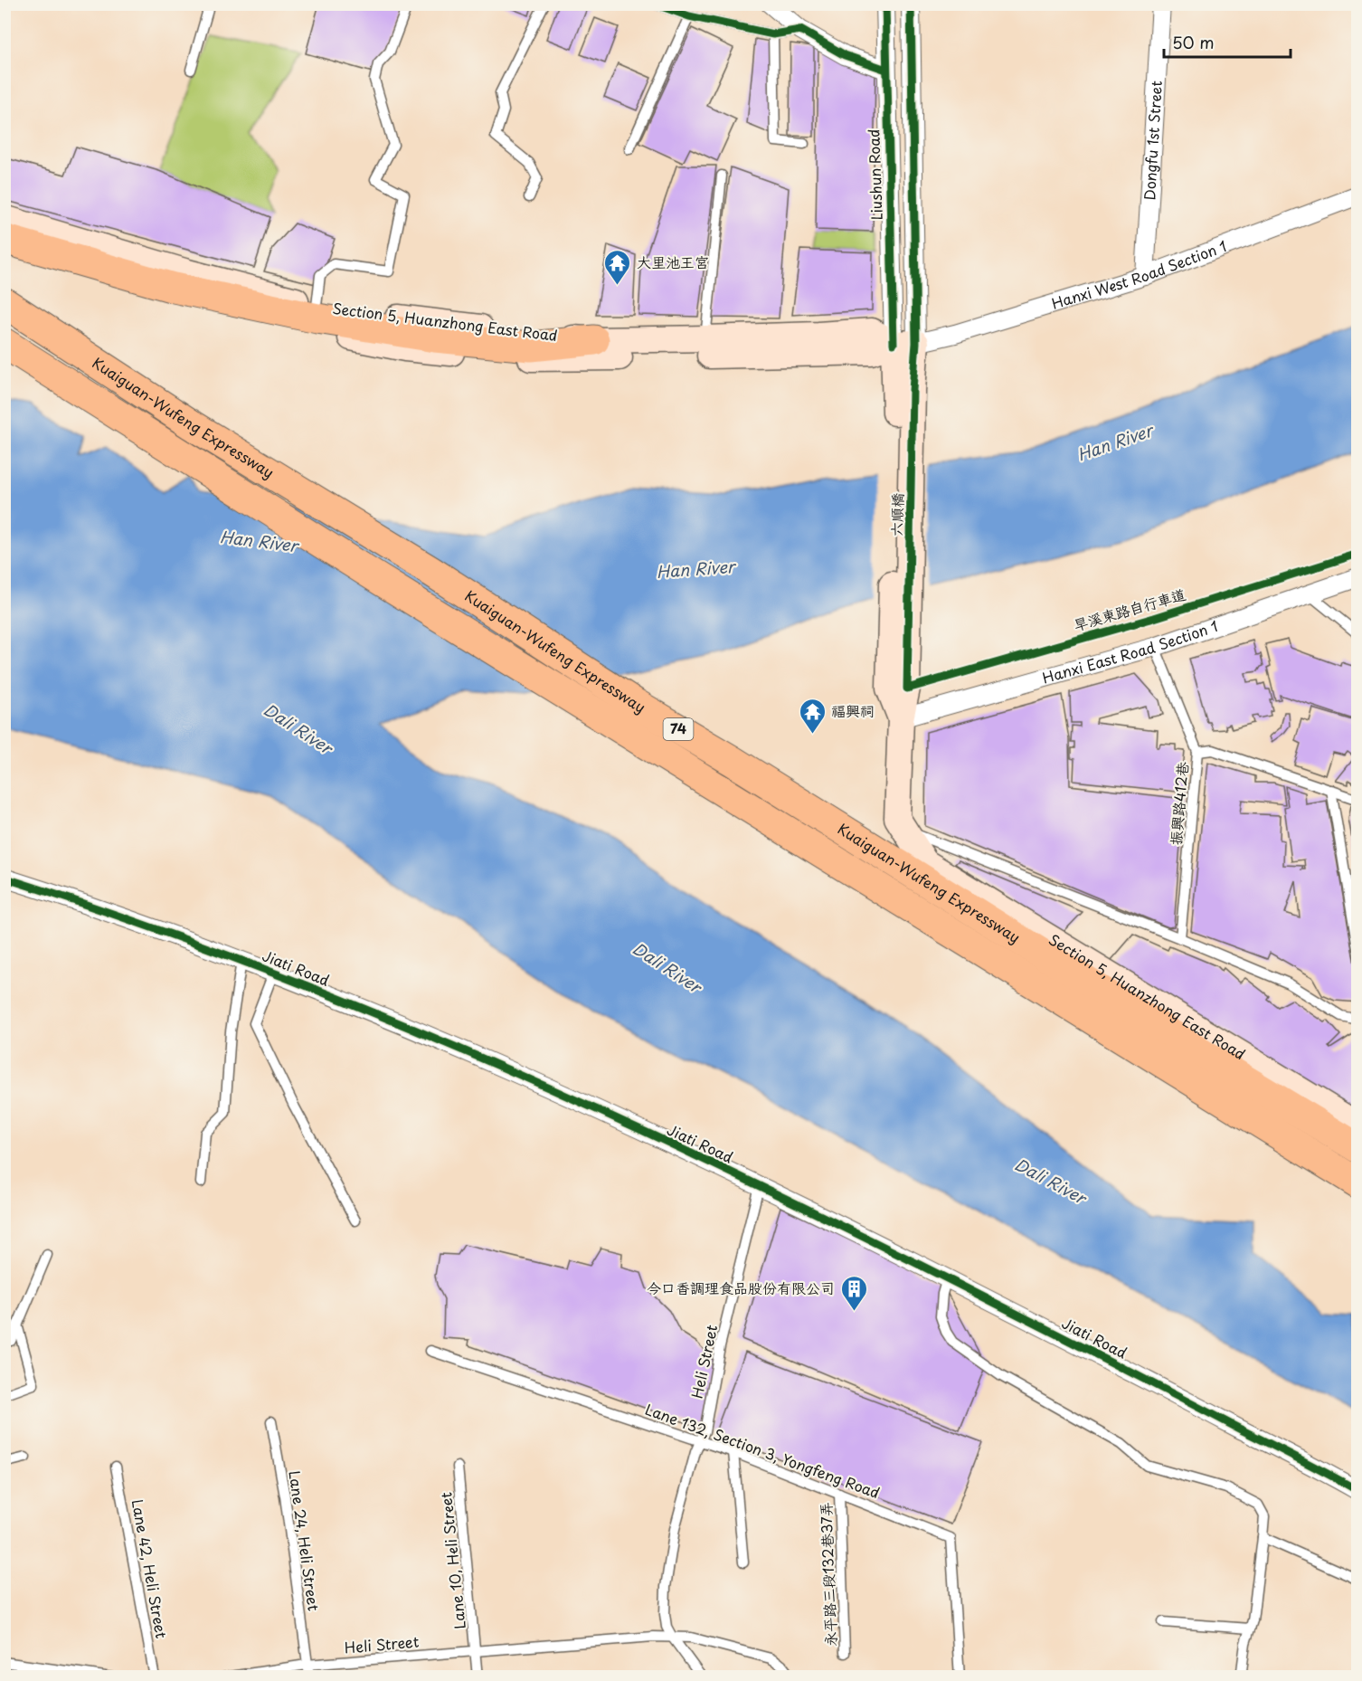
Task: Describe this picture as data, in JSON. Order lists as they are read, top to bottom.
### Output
{
  "streets": {
    "highway": ["Kuaiguan-Wufeng Expressway", "74"],
    "street": [
      "Dongfu 1st Street",
      "Liushun Road",
      "Hanxi West Road Section 1",
      "Section 5, Huanzhong East Road",
      "六順橋",
      "Hanxi East Road Section 1",
      "Jiati Road"
    ],
    "lane": [
      "振興路412巷",
      "Heli Street",
      "Lane 132, Section 3, Yongfeng Road",
      "Lane 24, Heli Street",
      "Lane 10, Heli Street",
      "Lane 42, Heli Street",
      "永平路三段132巷37弄"
    ],
    "cycle path": ["旱溪東路自行車道"]
  },
  "crossings": [
    ["Dongfu 1st Street", "Hanxi West Road Section 1"],
    ["Liushun Road", "Hanxi West Road Section 1"],
    ["Liushun Road", "Section 5, Huanzhong East Road"],
    ["Liushun Road", "六順橋"],
    ["Hanxi West Road Section 1", "Section 5, Huanzhong East Road"],
    ["Hanxi West Road Section 1", "六順橋"],
    ["Section 5, Huanzhong East Road", "六順橋"],
    ["Section 5, Huanzhong East Road", "Hanxi East Road Section 1"],
    ["六順橋", "Hanxi East Road Section 1"],
    ["Hanxi East Road Section 1", "振興路412巷"],
    ["Jiati Road", "Heli Street"],
    ["Heli Street", "Lane 132, Section 3, Yongfeng Road"],
    ["Heli Street", "Lane 24, Heli Street"],
    ["Heli Street", "Lane 10, Heli Street"],
    ["Lane 132, Section 3, Yongfeng Road", "永平路三段132巷37弄"]
  ],
  "water": ["Han River", "Dali River"],
  "places": {
    "temple": ["大里池王宮", "福興祠"],
    "building": ["今口香調理食品股份有限公司"]
  },
  "scale_bar": "50 m"
}
